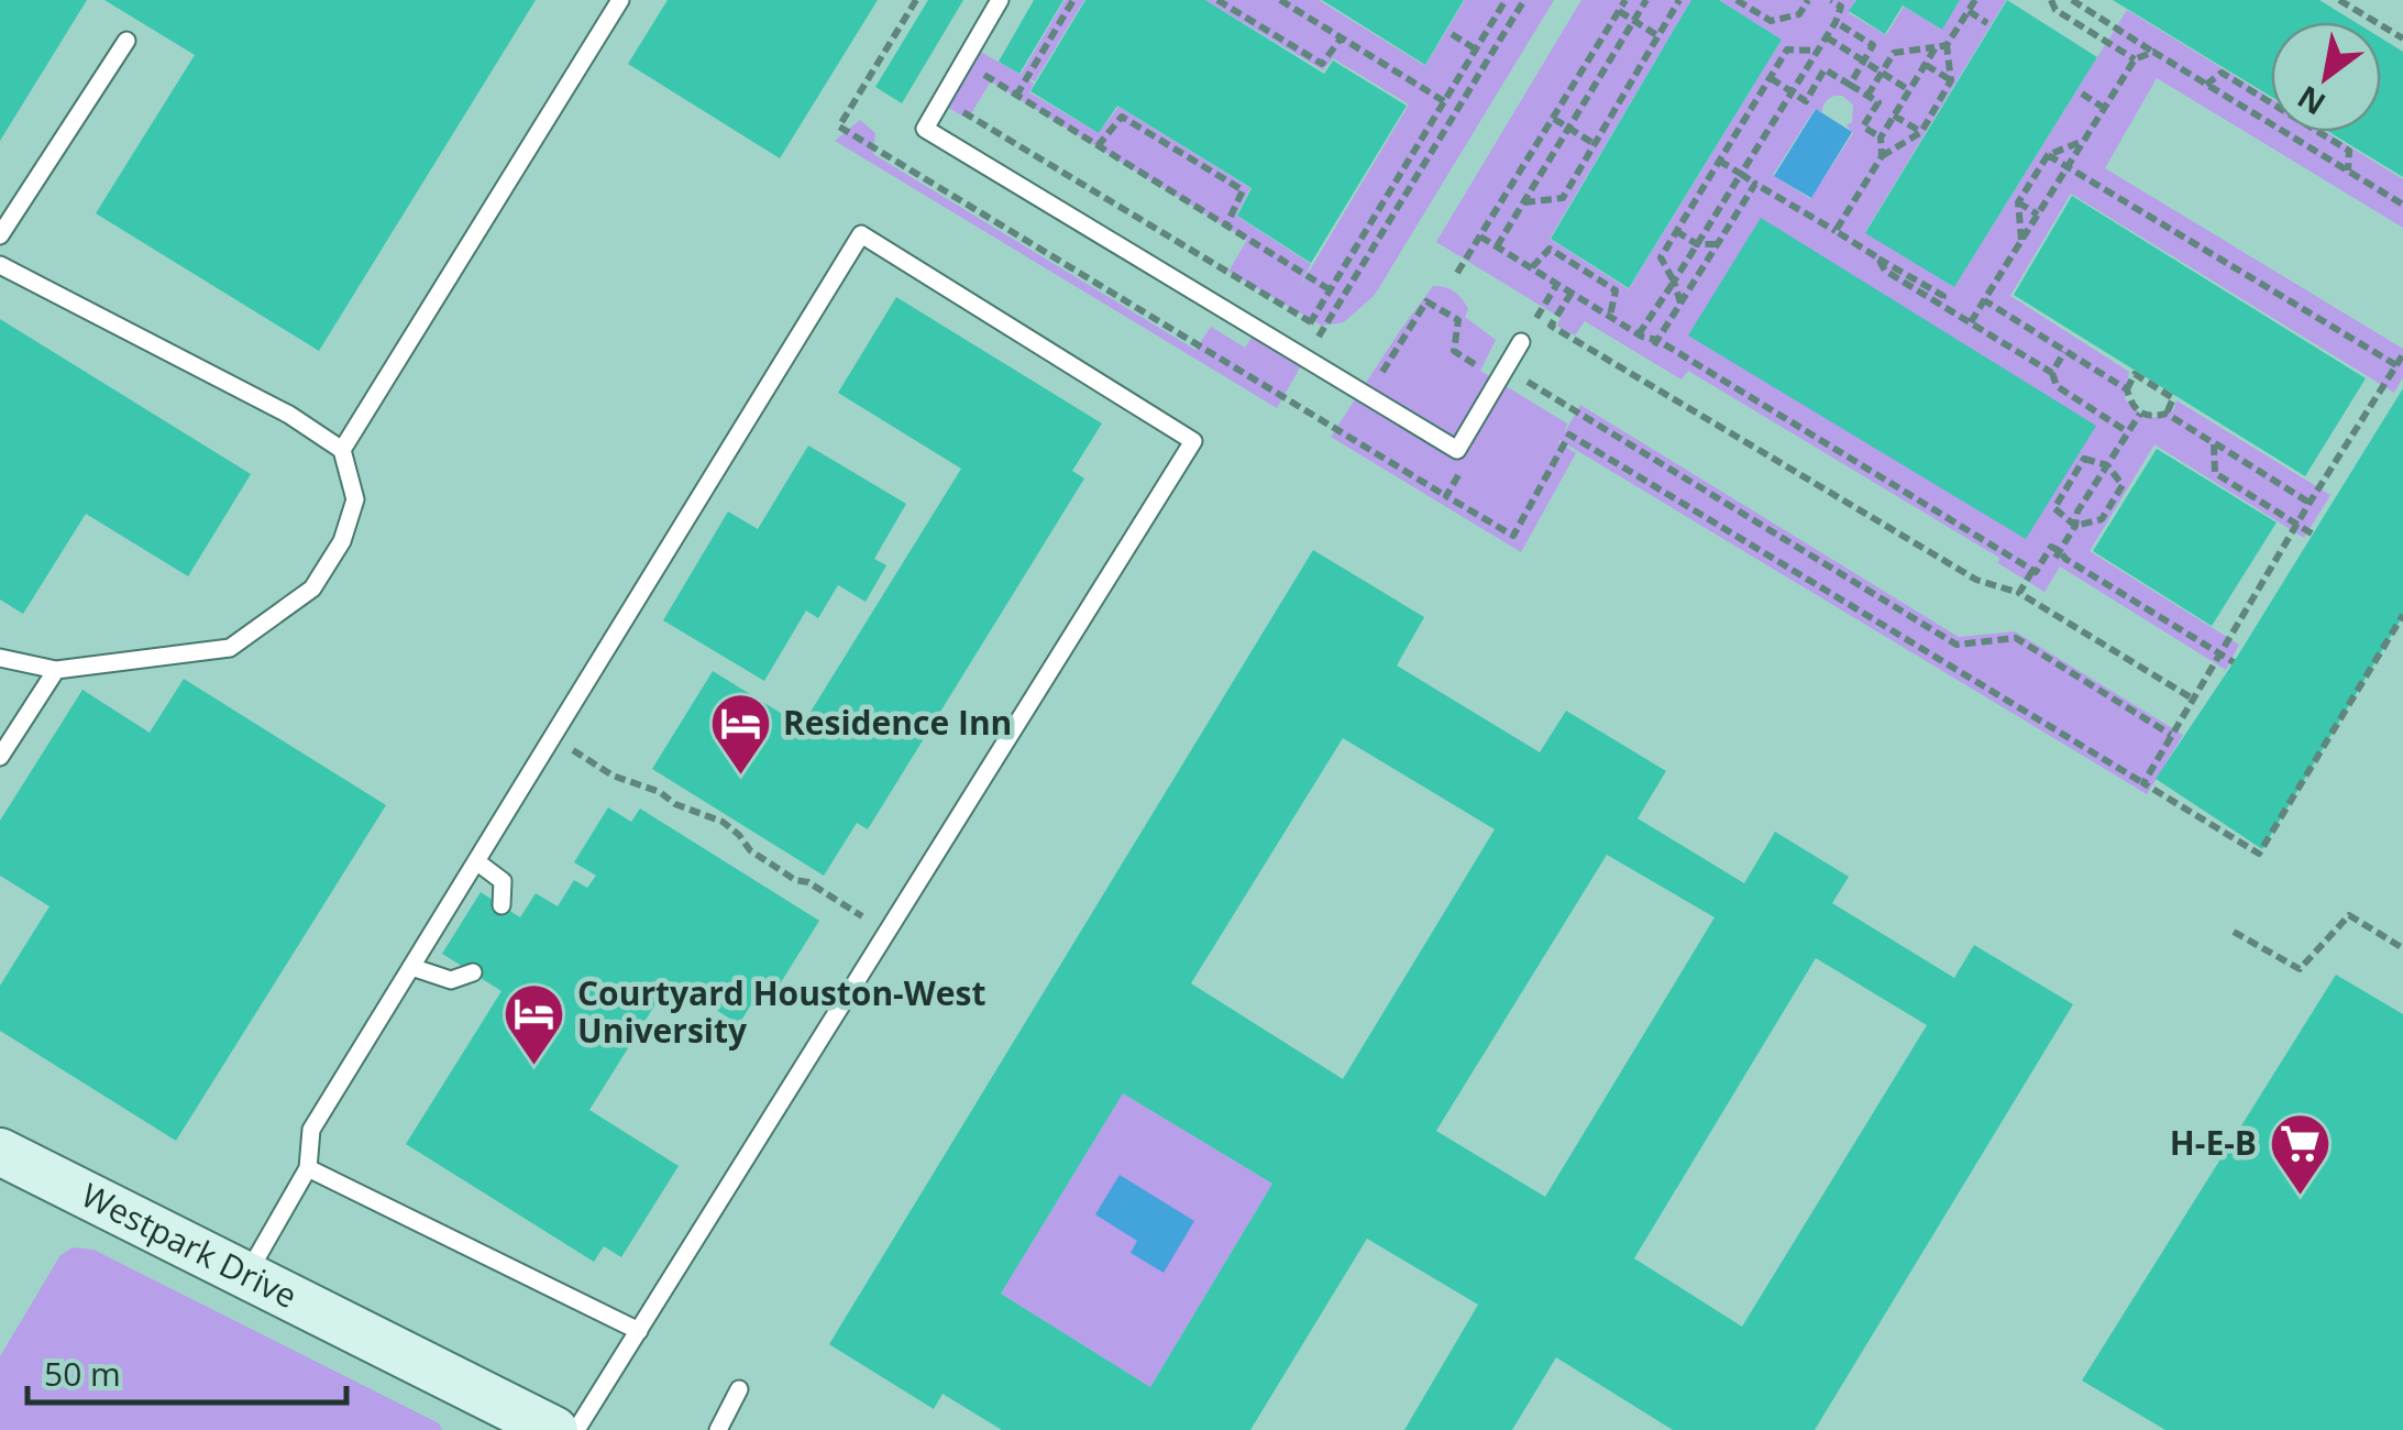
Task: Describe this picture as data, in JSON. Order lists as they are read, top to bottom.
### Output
{
  "streets": {
    "main road": ["Westpark Drive"]
  },
  "places": {
    "hotel": ["Residence Inn", "Courtyard Houston-West University"],
    "supermarket": ["H-E-B"]
  },
  "scale_bar": "50 m",
  "north": "bottom left"
}
